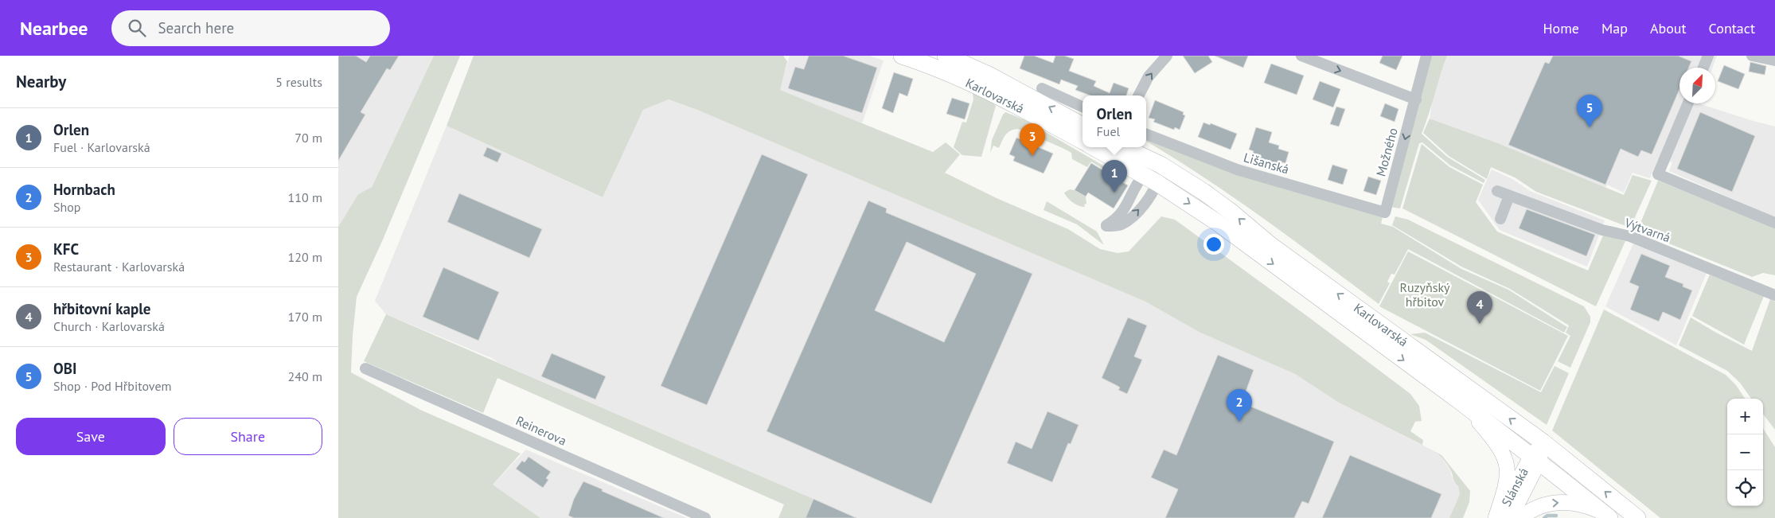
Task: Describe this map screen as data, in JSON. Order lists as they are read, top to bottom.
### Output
{
  "streets": {
    "main road": ["Karlovarská", "Slánská"],
    "street": [
      "Možného",
      "Lišanská",
      "Výtvarná",
      "Reinerova"
    ]
  },
  "crossings": [
    ["Karlovarská", "Slánská"],
    ["Možného", "Lišanská"]
  ],
  "one_way": ["Možného"],
  "parks": ["Ruzyňský hřbitov"],
  "north": "top right",
  "page": {
    "header": "Nearbee",
    "search": "Search here",
    "nav": [
      "Home",
      "Map",
      "About",
      "Contact"
    ],
    "heading": ["Nearby", "5 results"],
    "pins": [
      "5",
      "3",
      "1",
      "4",
      "2"
    ],
    "popup": ["Orlen", "Fuel"],
    "list": [
      {
        "mark": "1",
        "name": "Orlen",
        "note": "Fuel · Karlovarská",
        "value": "70 m"
      },
      {
        "mark": "2",
        "name": "Hornbach",
        "note": "Shop",
        "value": "110 m"
      },
      {
        "mark": "3",
        "name": "KFC",
        "note": "Restaurant · Karlovarská",
        "value": "120 m"
      },
      {
        "mark": "4",
        "name": "hřbitovní kaple",
        "note": "Church · Karlovarská",
        "value": "170 m"
      },
      {
        "mark": "5",
        "name": "OBI",
        "note": "Shop · Pod Hřbitovem",
        "value": "240 m"
      }
    ],
    "map_buttons": ["+", "−"],
    "buttons": ["Save", "Share"]
  }
}
